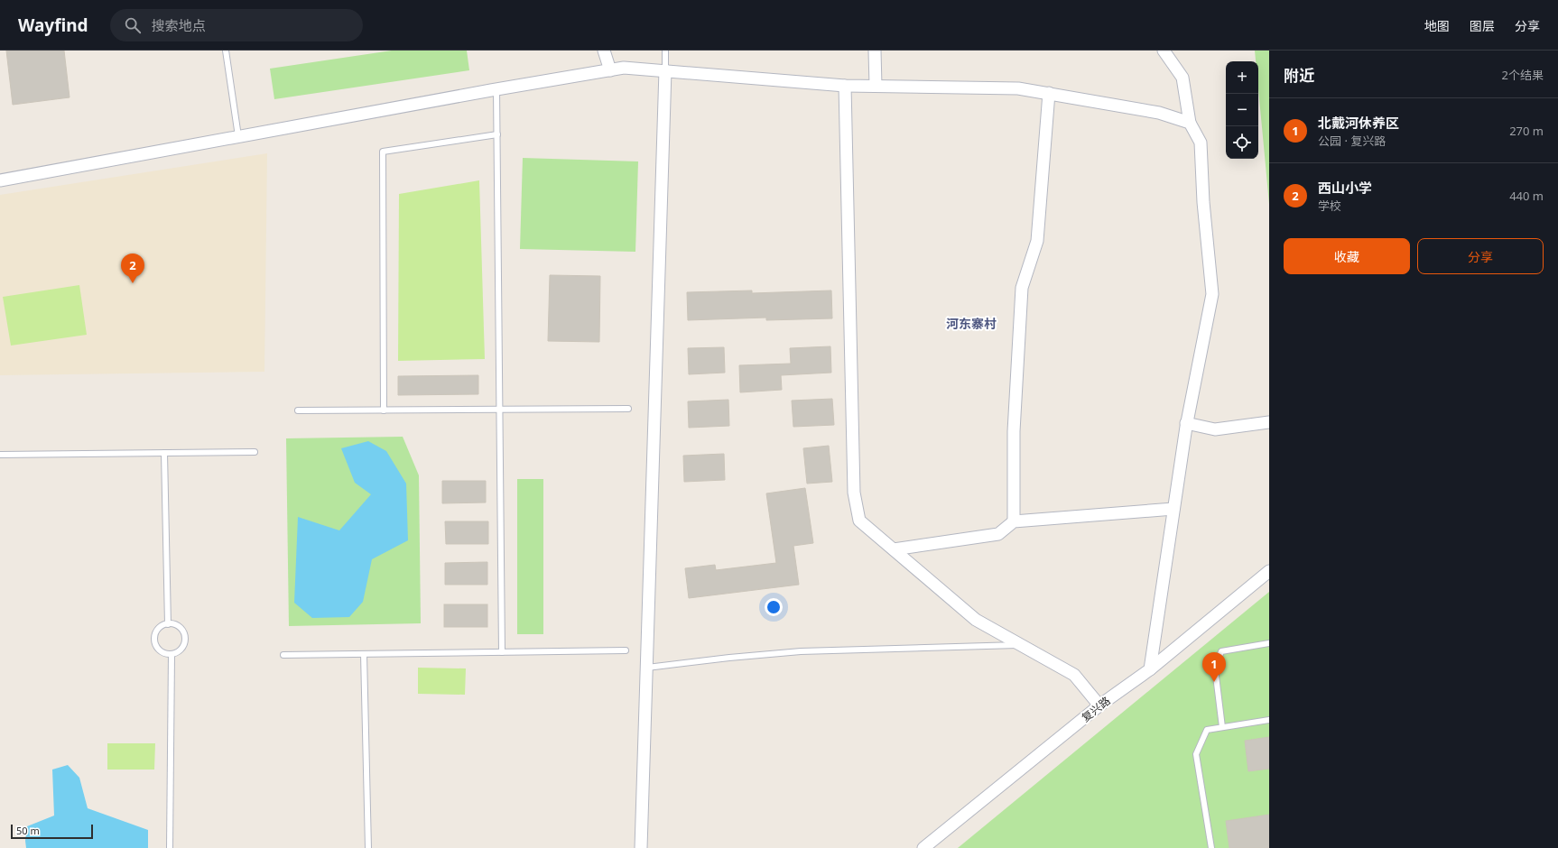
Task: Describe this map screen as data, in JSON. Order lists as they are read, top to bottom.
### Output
{
  "streets": {
    "street": ["复兴路"]
  },
  "districts": ["河东寨村"],
  "scale_bar": "50 m",
  "page": {
    "header": "Wayfind",
    "search": "搜索地点",
    "nav": ["地图", "图层", "分享"],
    "heading": ["附近", "2个结果"],
    "map_buttons": ["+", "−"],
    "list": [
      {
        "mark": "1",
        "name": "北戴河休养区",
        "note": "公园 · 复兴路",
        "value": "270 m"
      },
      {
        "mark": "2",
        "name": "西山小学",
        "note": "学校",
        "value": "440 m"
      }
    ],
    "buttons": ["收藏", "分享"],
    "pins": ["2", "1"],
    "scale": "50 m"
  }
}
